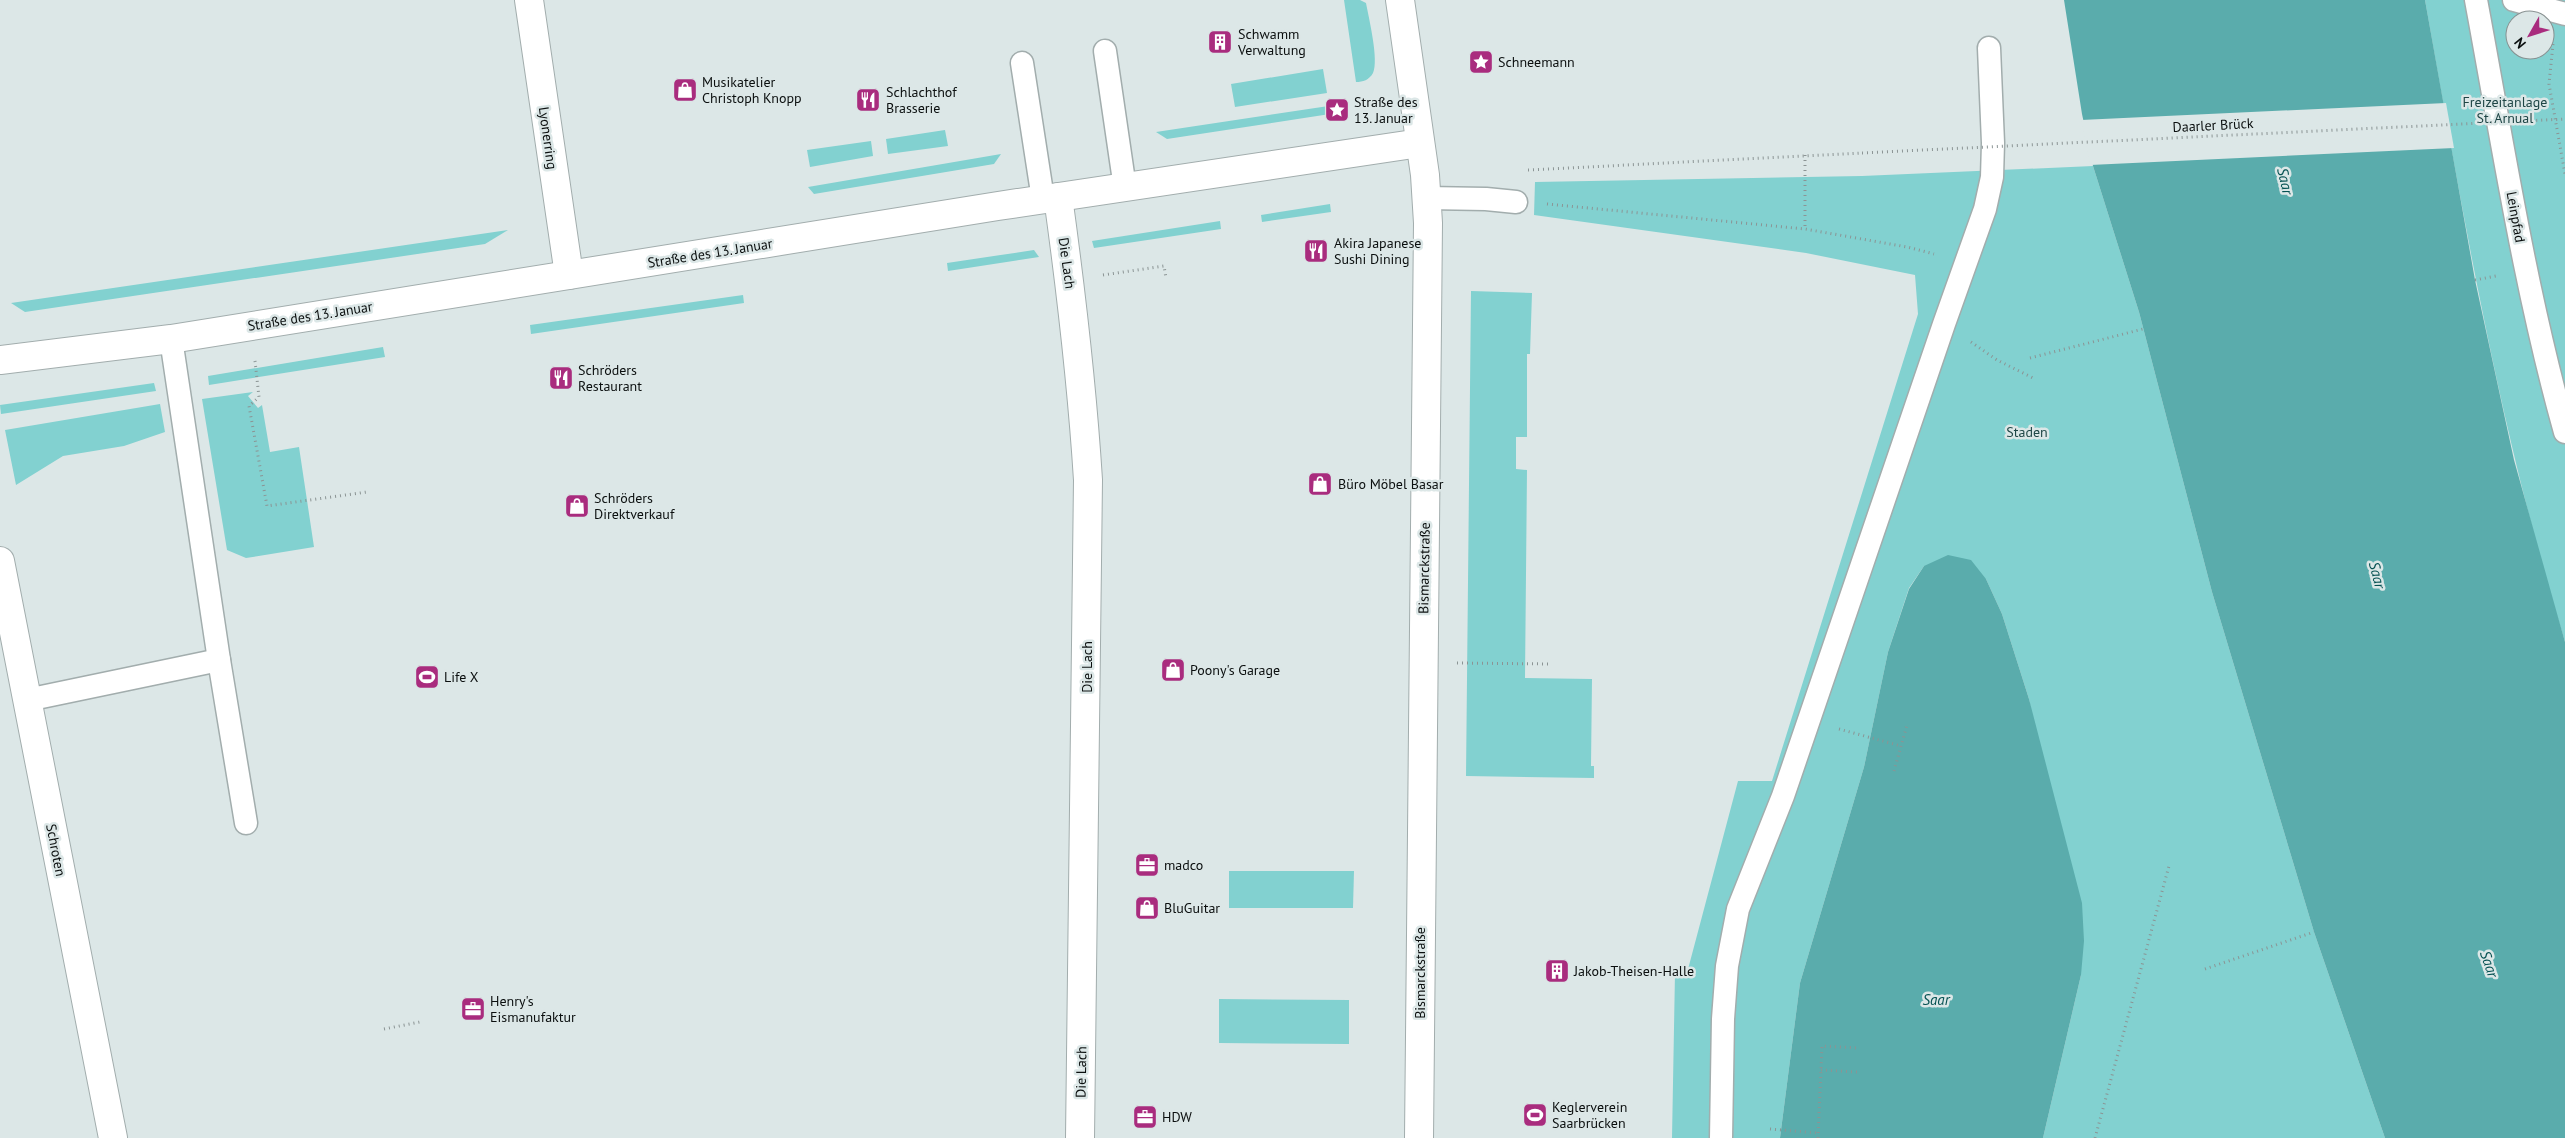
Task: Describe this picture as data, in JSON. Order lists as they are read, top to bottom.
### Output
{
  "streets": {
    "street": [
      "Lyonerring",
      "Straße des 13. Januar",
      "Die Lach",
      "Bismarckstraße",
      "Schroten"
    ],
    "lane": ["Leinpfad"],
    "path": ["Daarler Brück"]
  },
  "crossings": [
    ["Lyonerring", "Straße des 13. Januar"],
    ["Straße des 13. Januar", "Die Lach"],
    ["Straße des 13. Januar", "Bismarckstraße"]
  ],
  "water": ["Saar"],
  "parks": ["Freizeitanlage St. Arnual", "Staden"],
  "places": {
    "building": ["Schwamm Verwaltung", "Jakob-Theisen-Halle"],
    "place": ["Schneemann", "Straße des 13. Januar"],
    "shop": [
      "Musikatelier Christoph Knopp",
      "Büro Möbel Basar",
      "Schröders Direktverkauf",
      "Poony's Garage",
      "BluGuitar"
    ],
    "restaurant": ["Schlachthof Brasserie", "Akira Japanese Sushi Dining", "Schröders Restaurant"],
    "sports": ["Life X", "Keglerverein Saarbrücken"],
    "office": ["madco", "Henry's Eismanufaktur", "HDW"]
  },
  "north": "bottom left"
}
